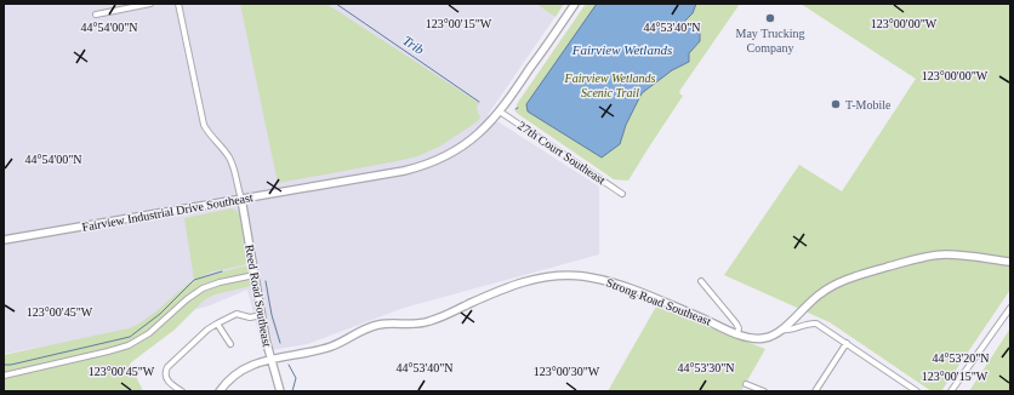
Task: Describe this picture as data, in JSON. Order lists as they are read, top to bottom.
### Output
{
  "streets": {
    "street": [
      "27th Court Southeast",
      "Fairview Industrial Drive Southeast",
      "Reed Road Southeast",
      "Strong Road Southeast"
    ]
  },
  "crossings": [
    ["27th Court Southeast", "Fairview Industrial Drive Southeast"],
    ["Fairview Industrial Drive Southeast", "Reed Road Southeast"],
    ["Reed Road Southeast", "Strong Road Southeast"]
  ],
  "water": ["Trib", "Fairview Wetlands"],
  "parks": ["Fairview Wetlands Scenic Trail"],
  "places": ["May Trucking Company", "T-Mobile"],
  "coordinates": [
    "123°00'15\"W",
    "123°00'00\"W",
    "44°54'00\"N",
    "44°53'40\"N",
    "123°00'45\"W",
    "44°53'20\"N",
    "44°53'30\"N",
    "123°00'30\"W"
  ]
}
